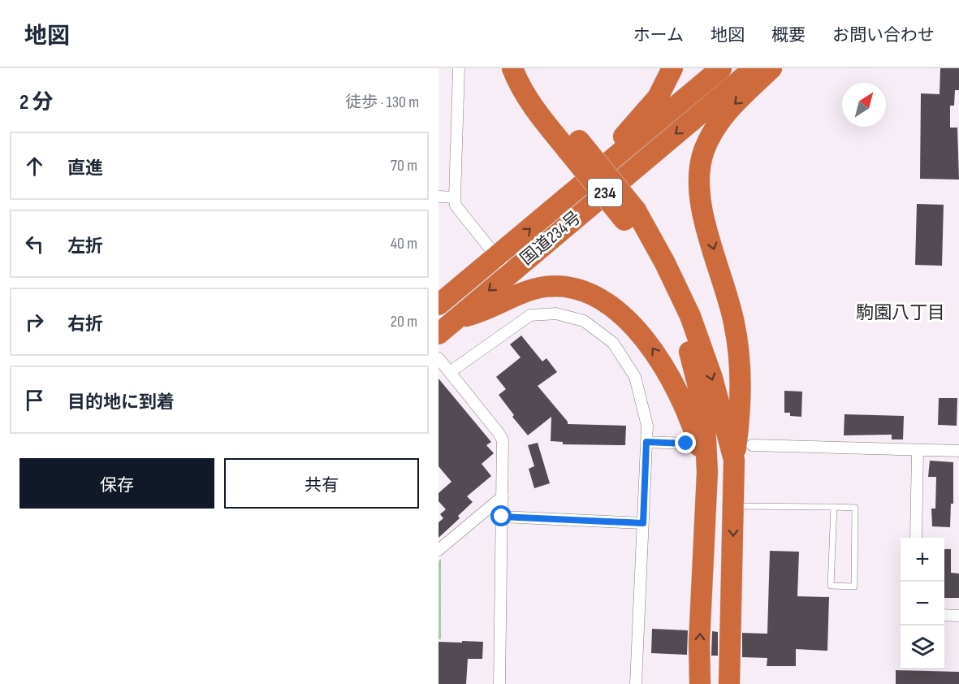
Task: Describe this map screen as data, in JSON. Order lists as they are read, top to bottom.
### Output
{
  "streets": {
    "highway": ["234", "国道234号"]
  },
  "districts": ["駒園八丁目"],
  "north": "top right",
  "page": {
    "header": "地図",
    "nav": [
      "ホーム",
      "地図",
      "概要",
      "お問い合わせ"
    ],
    "heading": ["2 分", "徒歩 · 130 m"],
    "list": [
      ["直進", "70 m"],
      ["左折", "40 m"],
      ["右折", "20 m"],
      "目的地に到着"
    ],
    "buttons": ["保存", "共有"],
    "map_buttons": ["+", "−"]
  }
}
